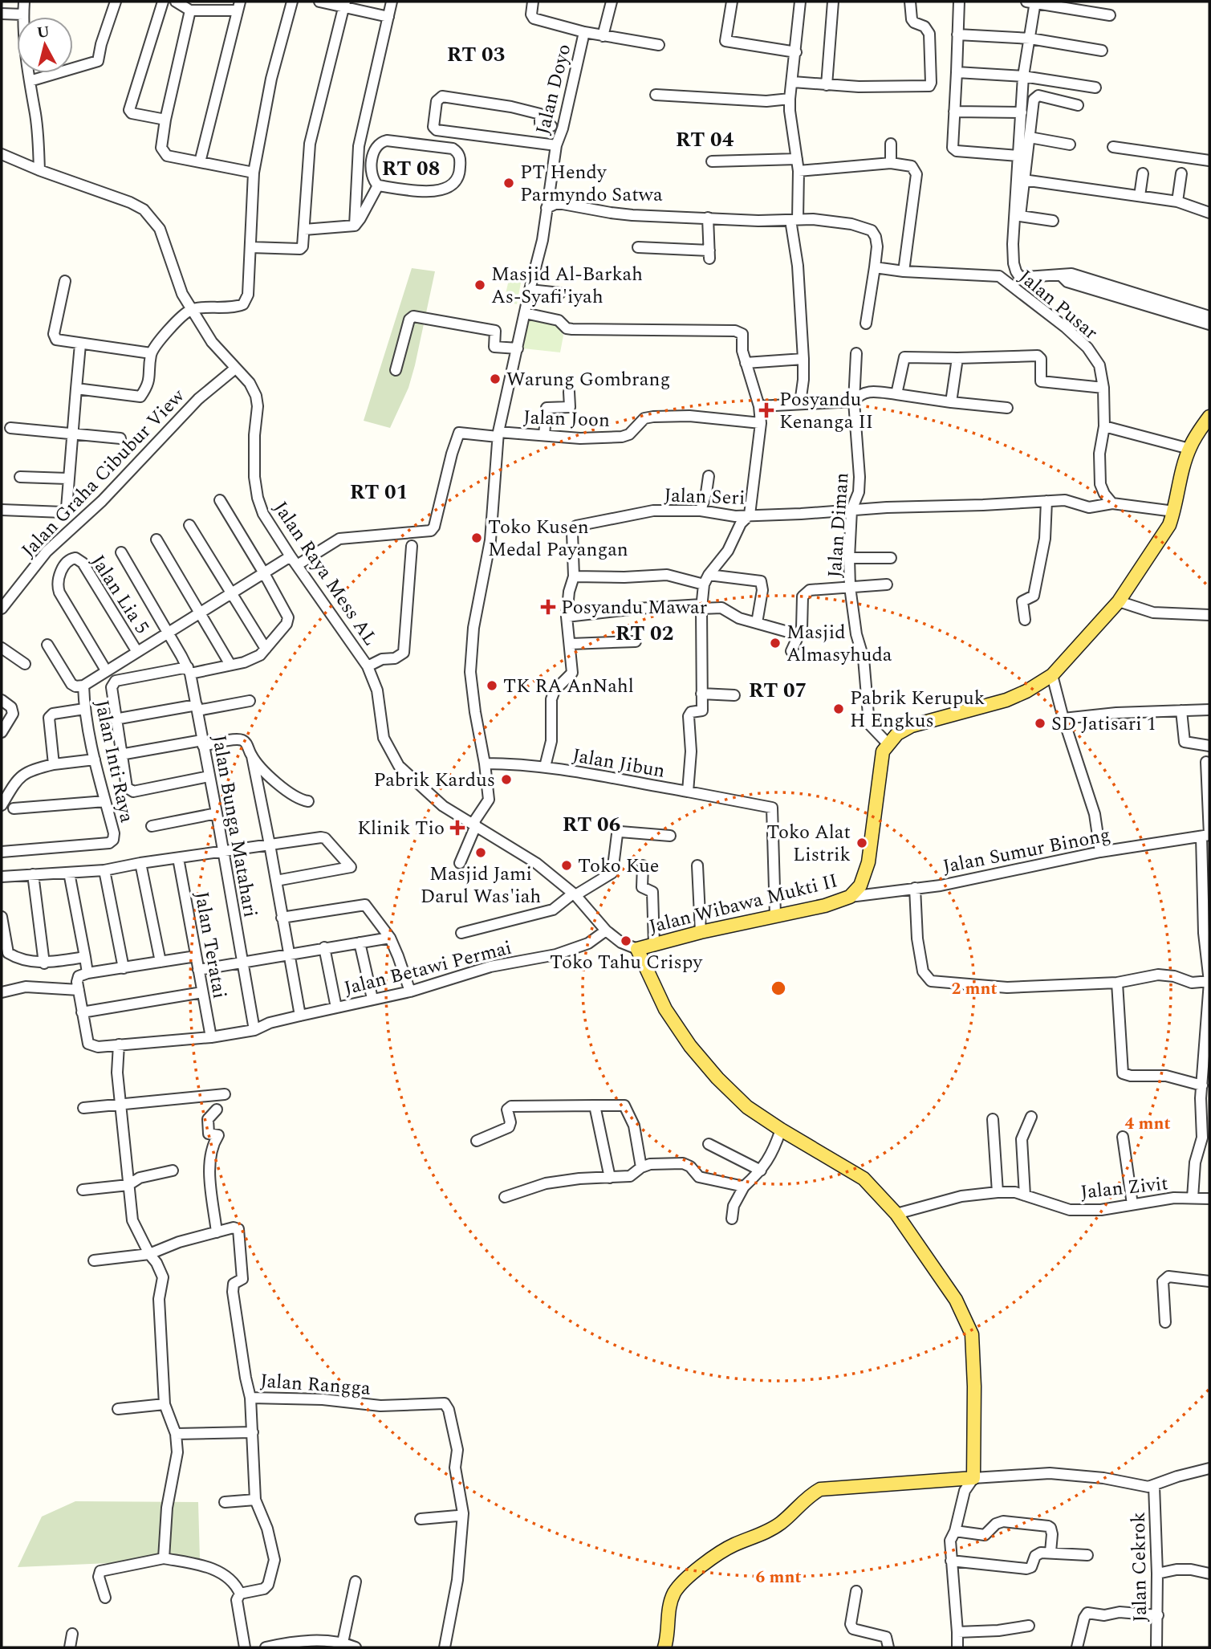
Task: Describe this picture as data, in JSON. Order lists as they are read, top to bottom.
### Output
{
  "streets": {
    "main road": ["Jalan Wibawa Mukti II"],
    "street": [
      "Jalan Doyo",
      "Jalan Pusar",
      "Jalan Joon",
      "Jalan Graha Cibubur View",
      "Jalan Seri",
      "Jalan Diman",
      "Jalan Raya Mess AL",
      "Jalan Lia 5",
      "Jalan Inti Raya",
      "Jalan Jibun",
      "Jalan Bunga Matahari",
      "Jalan Sumur Binong",
      "Jalan Teratai",
      "Jalan Betawi Permai",
      "Jalan Zivit",
      "Jalan Rangga",
      "Jalan Cekrok"
    ]
  },
  "crossings": [
    ["Jalan Doyo", "Jalan Joon"],
    ["Jalan Doyo", "Jalan Raya Mess AL"],
    ["Jalan Pusar", "Jalan Seri"],
    ["Jalan Joon", "Jalan Raya Mess AL"],
    ["Jalan Joon", "Jalan Inti Raya"],
    ["Jalan Graha Cibubur View", "Jalan Raya Mess AL"],
    ["Jalan Seri", "Jalan Diman"],
    ["Jalan Seri", "Jalan Jibun"],
    ["Jalan Diman", "Jalan Wibawa Mukti II"],
    ["Jalan Raya Mess AL", "Jalan Inti Raya"],
    ["Jalan Raya Mess AL", "Jalan Wibawa Mukti II"],
    ["Jalan Raya Mess AL", "Jalan Betawi Permai"],
    ["Jalan Lia 5", "Jalan Inti Raya"],
    ["Jalan Inti Raya", "Jalan Bunga Matahari"],
    ["Jalan Jibun", "Jalan Wibawa Mukti II"],
    ["Jalan Bunga Matahari", "Jalan Betawi Permai"],
    ["Jalan Sumur Binong", "Jalan Wibawa Mukti II"],
    ["Jalan Teratai", "Jalan Betawi Permai"]
  ],
  "districts": [
    "RT 03",
    "RT 04",
    "RT 08",
    "RT 01",
    "RT 02",
    "RT 07",
    "RT 06"
  ],
  "places": {
    "other": [
      "PT Hendy Parmyndo Satwa",
      "Masjid Al-Barkah As-Syafi'iyah",
      "Warung Gombrang",
      "Toko Kusen Medal Payangan",
      "Masjid Almasyhuda",
      "TK RA AnNahl",
      "Pabrik Kerupuk H Engkus",
      "SD Jatisari 1",
      "Pabrik Kardus",
      "Toko Alat Listrik",
      "Masjid Jami Darul Was'iah",
      "Toko Kue",
      "Toko Tahu Crispy"
    ],
    "health": ["Posyandu Kenanga II", "Posyandu Mawar", "Klinik Tio"]
  },
  "north": "top",
  "rings": ["2 mnt", "4 mnt", "6 mnt"]
}
